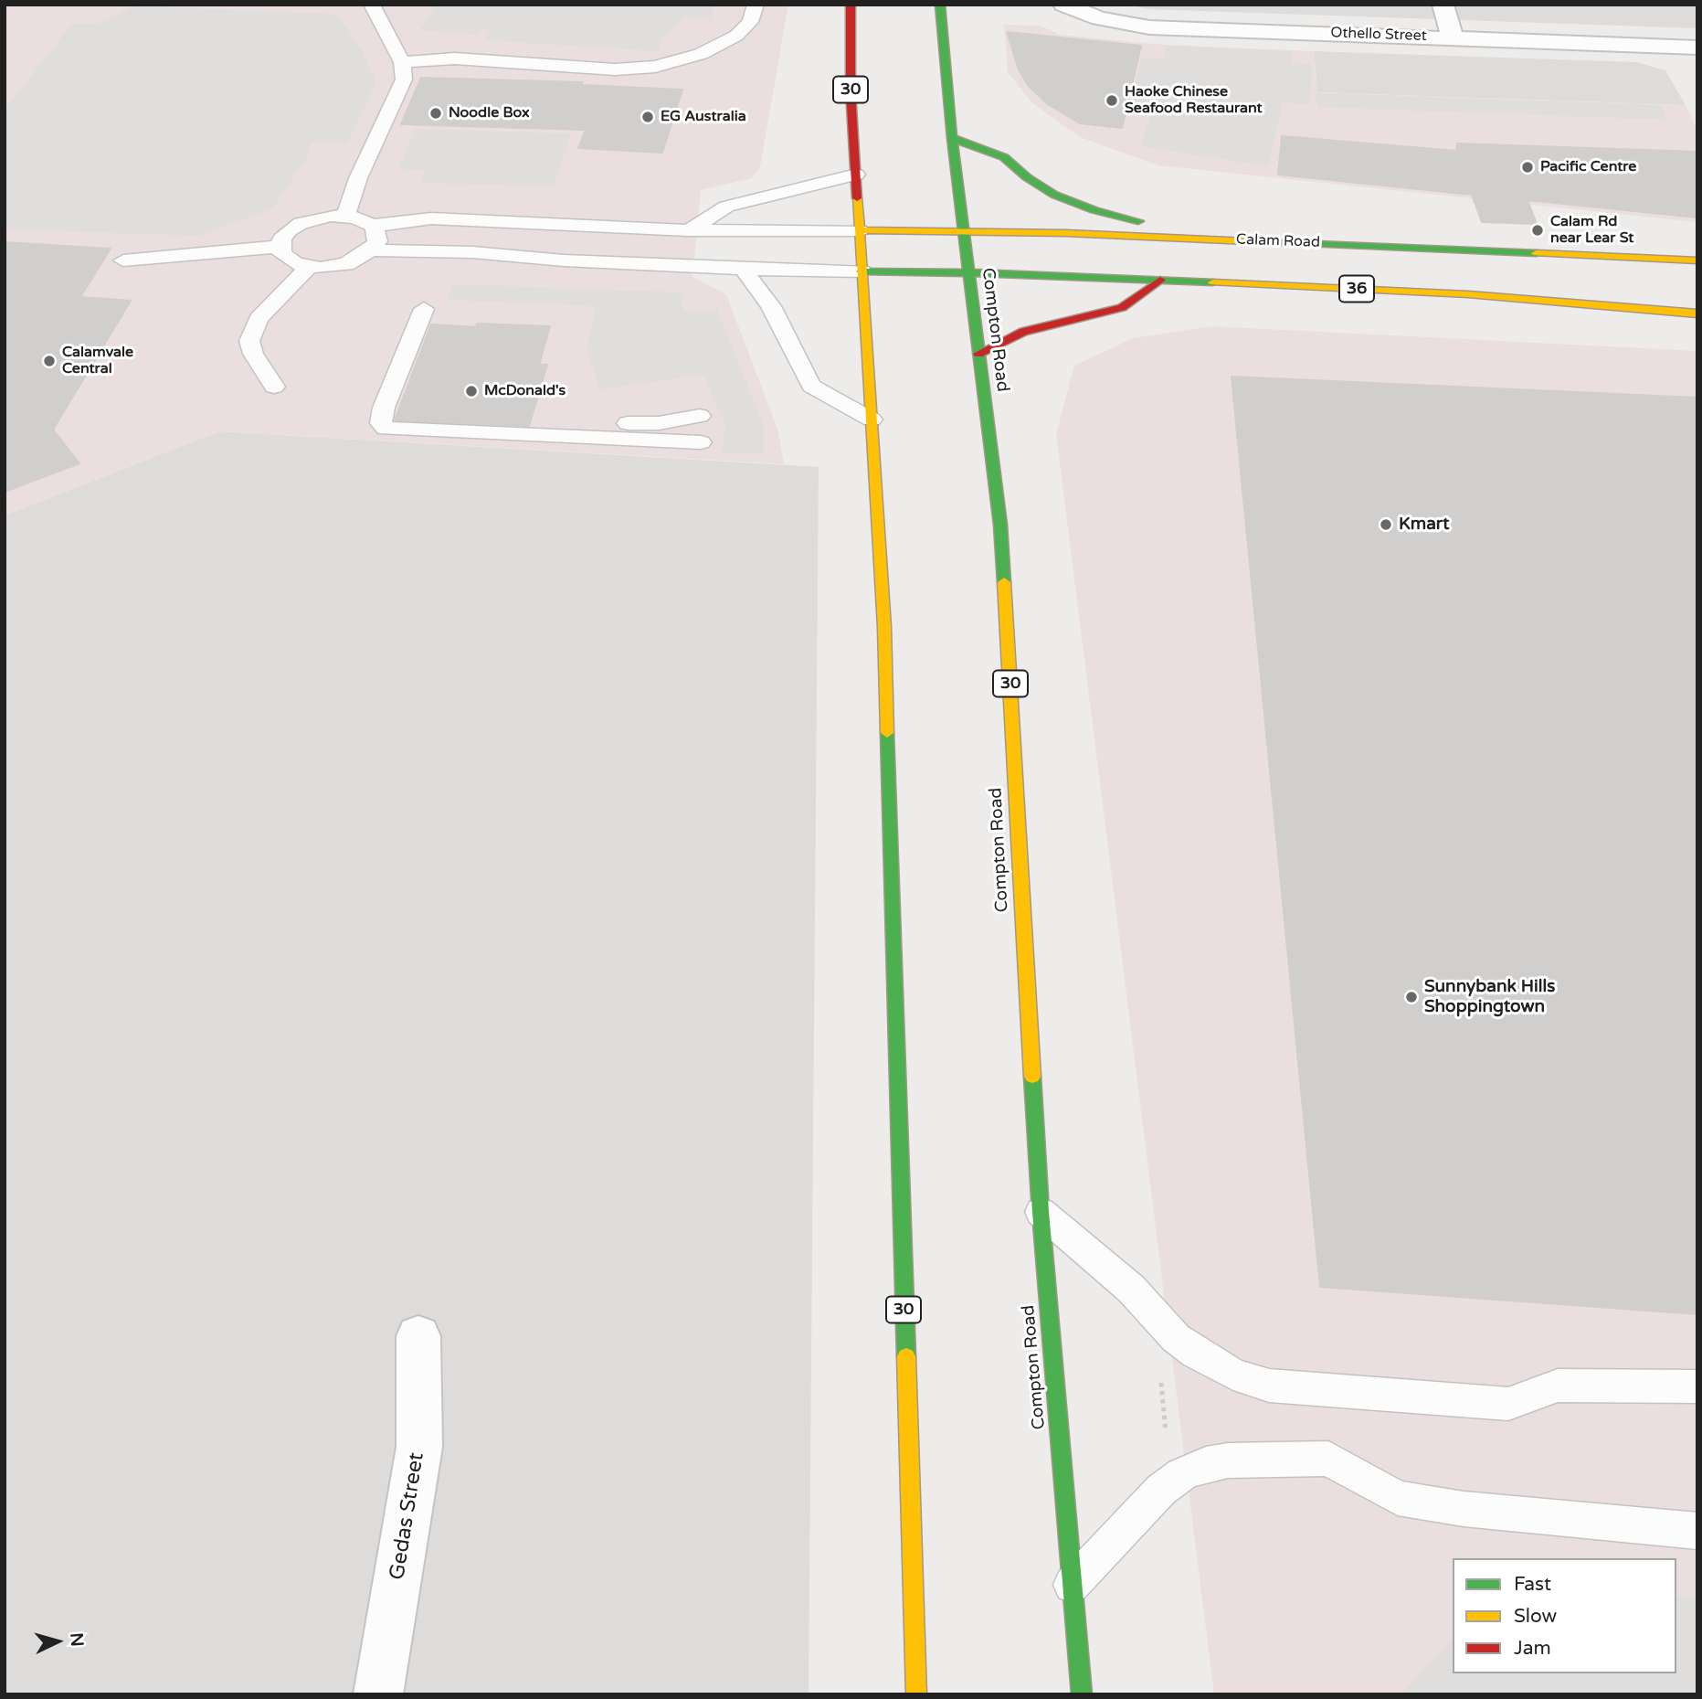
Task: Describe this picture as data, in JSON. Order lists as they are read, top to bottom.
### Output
{
  "streets": {
    "main road": [
      "30",
      "Calam Road",
      "36",
      "Compton Road"
    ],
    "street": ["Othello Street", "Gedas Street"]
  },
  "crossings": [
    ["30", "Calam Road"],
    ["30", "36"],
    ["Calam Road", "Compton Road"],
    ["36", "Compton Road"]
  ],
  "places": [
    "Haoke Chinese Seafood Restaurant",
    "Noodle Box",
    "EG Australia",
    "Pacific Centre",
    "Calam Rd near Lear St",
    "Calamvale Central",
    "McDonald's",
    "Kmart",
    "Sunnybank Hills Shoppingtown"
  ],
  "legend": ["Fast", "Slow", "Jam"],
  "north": "right"
}
